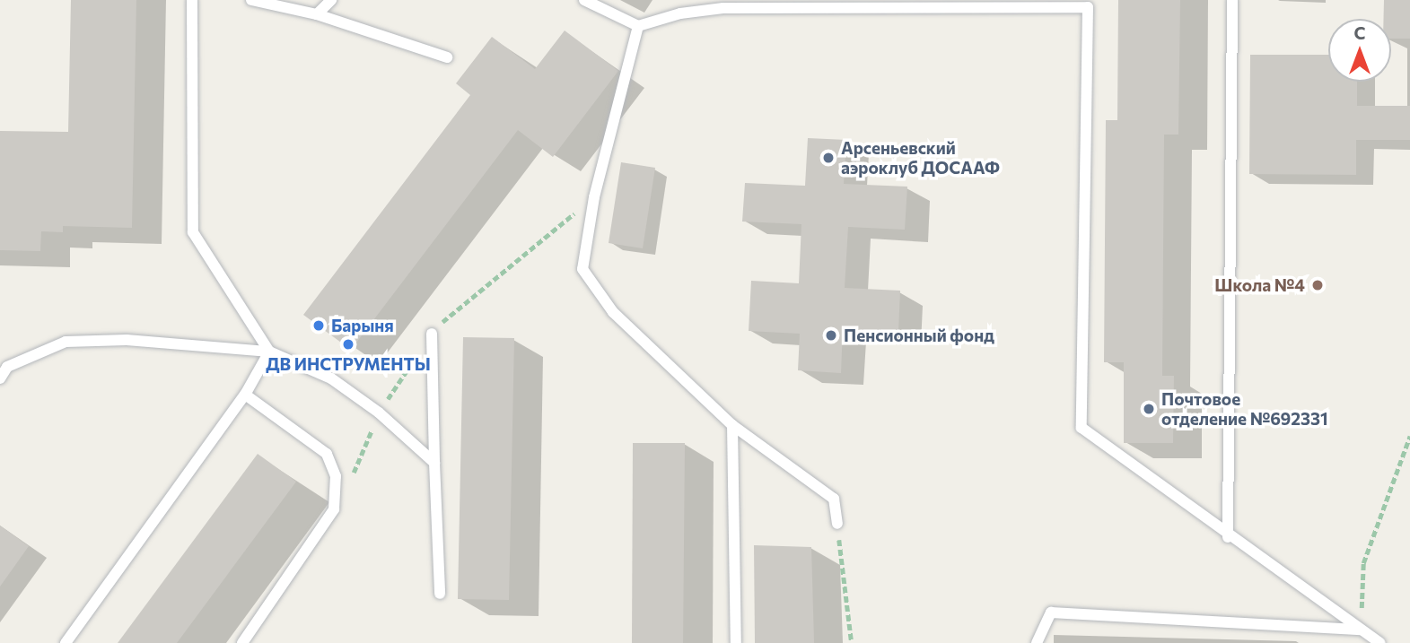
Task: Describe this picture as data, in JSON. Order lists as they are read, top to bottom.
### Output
{
  "places": [
    "Арсеньевский аэроклуб ДОСААФ",
    "Школа №4",
    "Барыня",
    "Пенсионный фонд",
    "ДВ ИНСТРУМЕНТЫ",
    "Почтовое отделение №692331"
  ],
  "north": "top"
}
